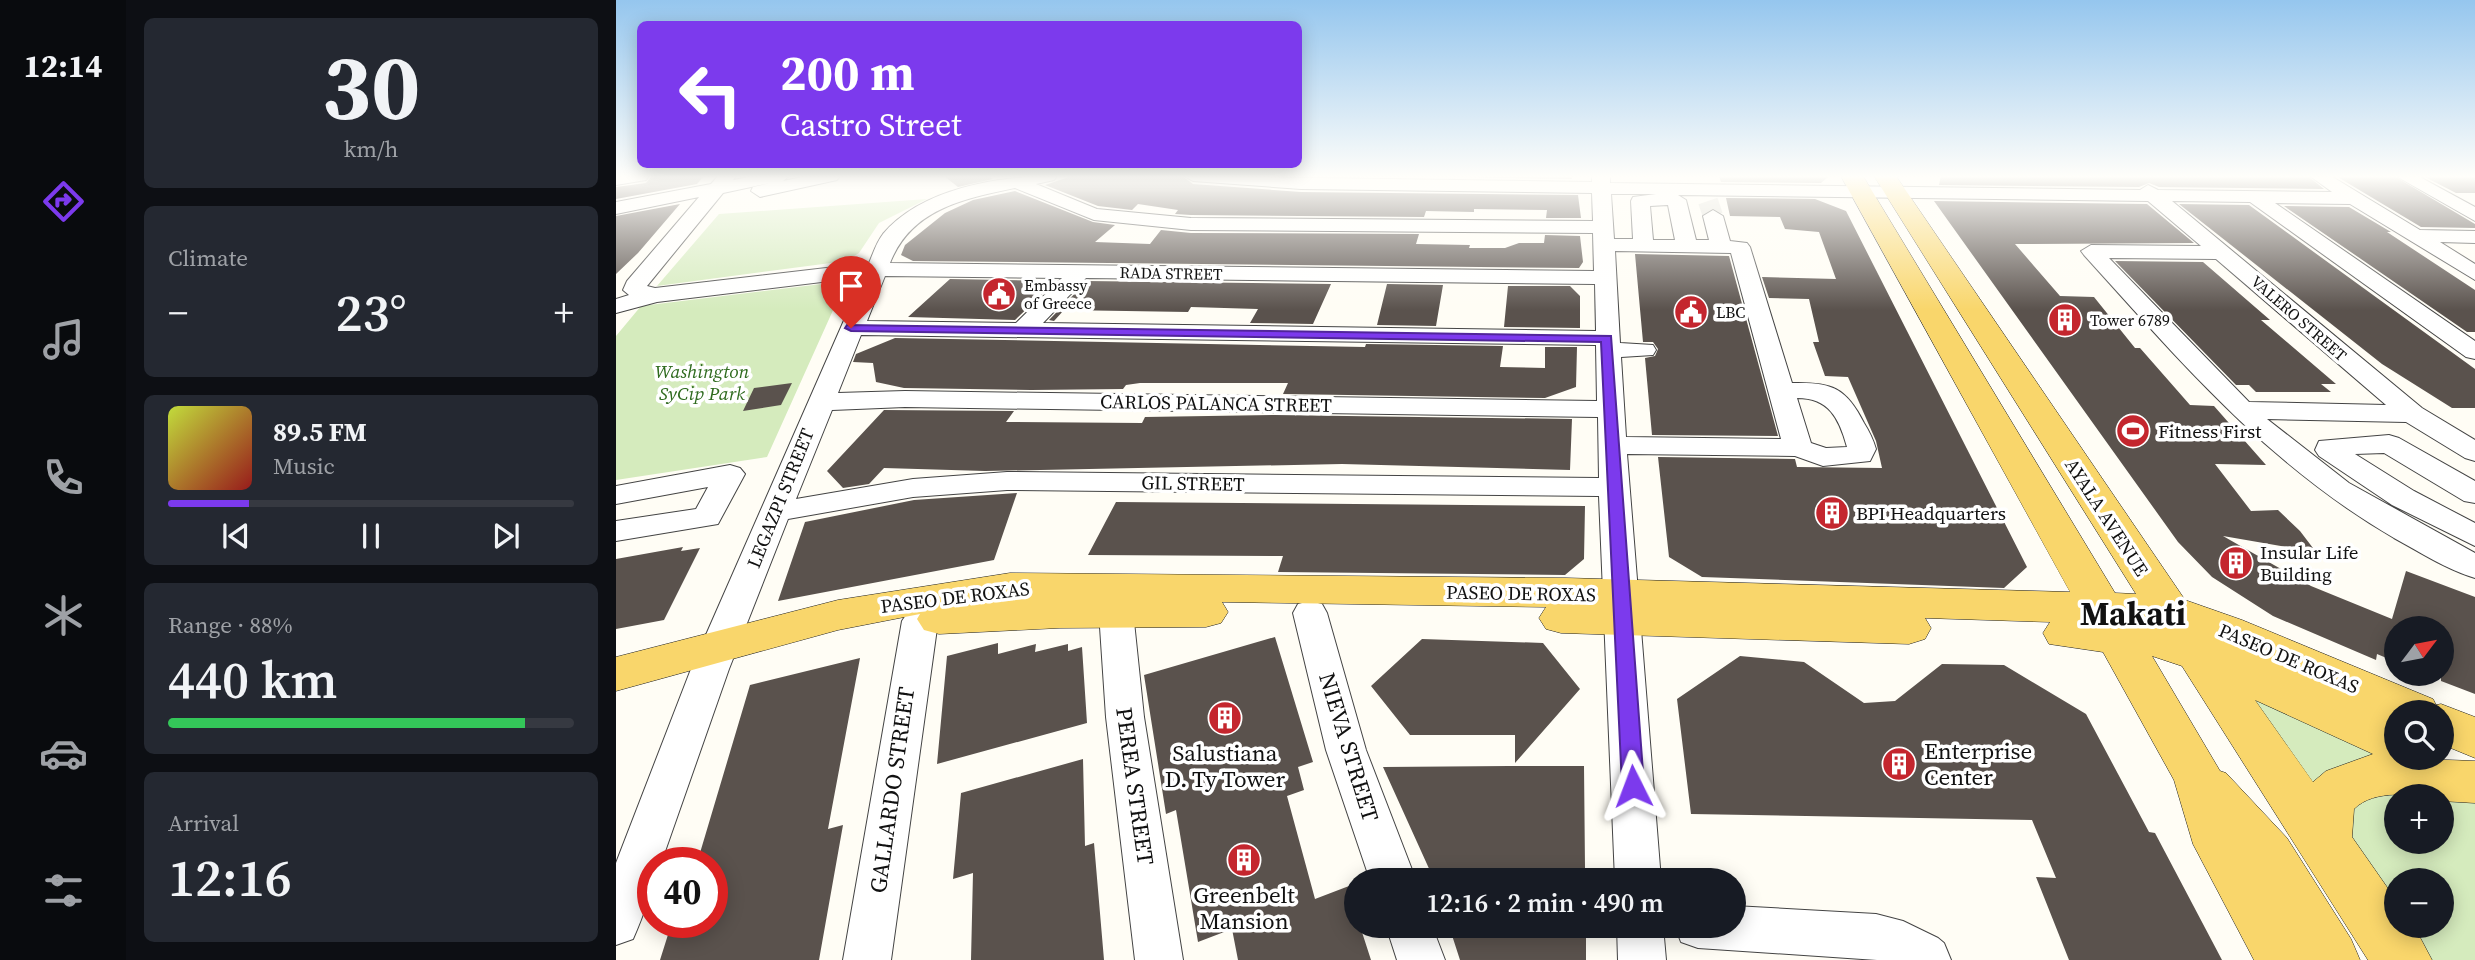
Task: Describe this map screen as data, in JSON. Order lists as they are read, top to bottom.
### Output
{
  "streets": {
    "main road": ["AYALA AVENUE", "PASEO DE ROXAS"],
    "street": [
      "RADA STREET",
      "VALERO STREET",
      "CARLOS PALANCA STREET",
      "GIL STREET",
      "LEGAZPI STREET",
      "NIEVA STREET",
      "PEREA STREET",
      "GALLARDO STREET"
    ]
  },
  "crossings": [
    ["RADA STREET", "LEGAZPI STREET"],
    ["CARLOS PALANCA STREET", "LEGAZPI STREET"],
    ["GIL STREET", "LEGAZPI STREET"],
    ["LEGAZPI STREET", "PASEO DE ROXAS"],
    ["AYALA AVENUE", "PASEO DE ROXAS"],
    ["PASEO DE ROXAS", "NIEVA STREET"],
    ["PASEO DE ROXAS", "PEREA STREET"],
    ["PASEO DE ROXAS", "GALLARDO STREET"]
  ],
  "districts": ["Makati"],
  "parks": ["Washington SyCip Park"],
  "places": {
    "public building": ["Embassy of Greece", "LBC"],
    "building": [
      "Tower 6789",
      "BPI Headquarters",
      "Insular Life Building",
      "Salustiana D. Ty Tower",
      "Enterprise Center",
      "Greenbelt Mansion"
    ],
    "sports": ["Fitness First"]
  },
  "north": "top right",
  "page": {
    "tabs": "12:14",
    "tile": [
      ["30", "km/h"],
      "Climate",
      ["Range · 88%", "440 km"],
      ["Arrival", "12:16"]
    ],
    "turn": ["200 m", "Castro Street"],
    "heat": ["−", "23°", "+"],
    "song": ["89.5 FM", "Music"],
    "map_buttons": ["+", "−"],
    "limit": "40",
    "trip": "12:16 · 2 min · 490 m"
  }
}
